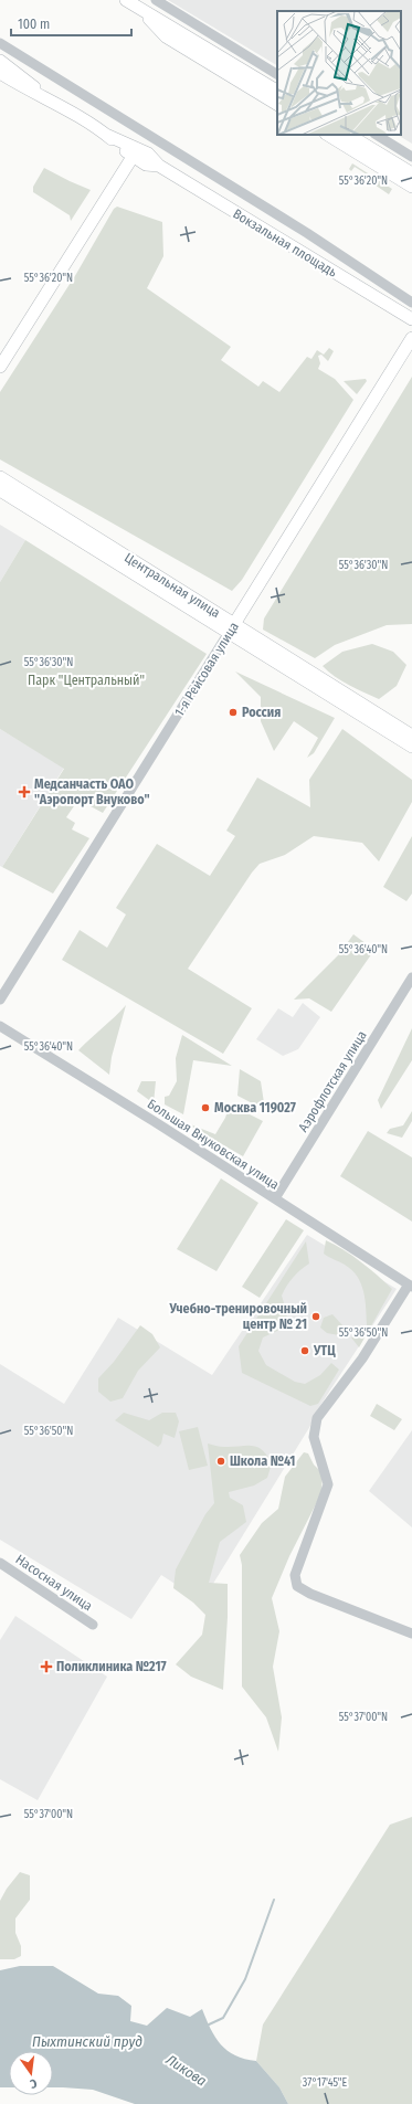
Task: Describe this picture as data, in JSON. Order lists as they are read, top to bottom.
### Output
{
  "streets": {
    "main road": ["Вокзальная площадь", "Центральная улица", "1-я Рейсовая улица"],
    "street": ["Аэрофлотская улица", "Большая Внуковская улица", "Насосная улица"]
  },
  "crossings": [
    ["Центральная улица", "1-я Рейсовая улица"],
    ["Аэрофлотская улица", "Большая Внуковская улица"]
  ],
  "water": ["Пыхтинский пруд", "Ликова"],
  "parks": ["Парк \"Центральный\""],
  "places": {
    "other": [
      "Россия",
      "Москва 119027",
      "Учебно-тренировочный центр № 21",
      "УТЦ",
      "Школа №41"
    ],
    "health": ["Медсанчасть ОАО \"Аэропорт Внуково\"", "Поликлиника №217"]
  },
  "scale_bar": "100 m",
  "north": "bottom",
  "coordinates": [
    "55°36'20\"N",
    "55°36'30\"N",
    "55°36'40\"N",
    "55°36'50\"N",
    "55°37'00\"N",
    "37°17'45\"E"
  ]
}
